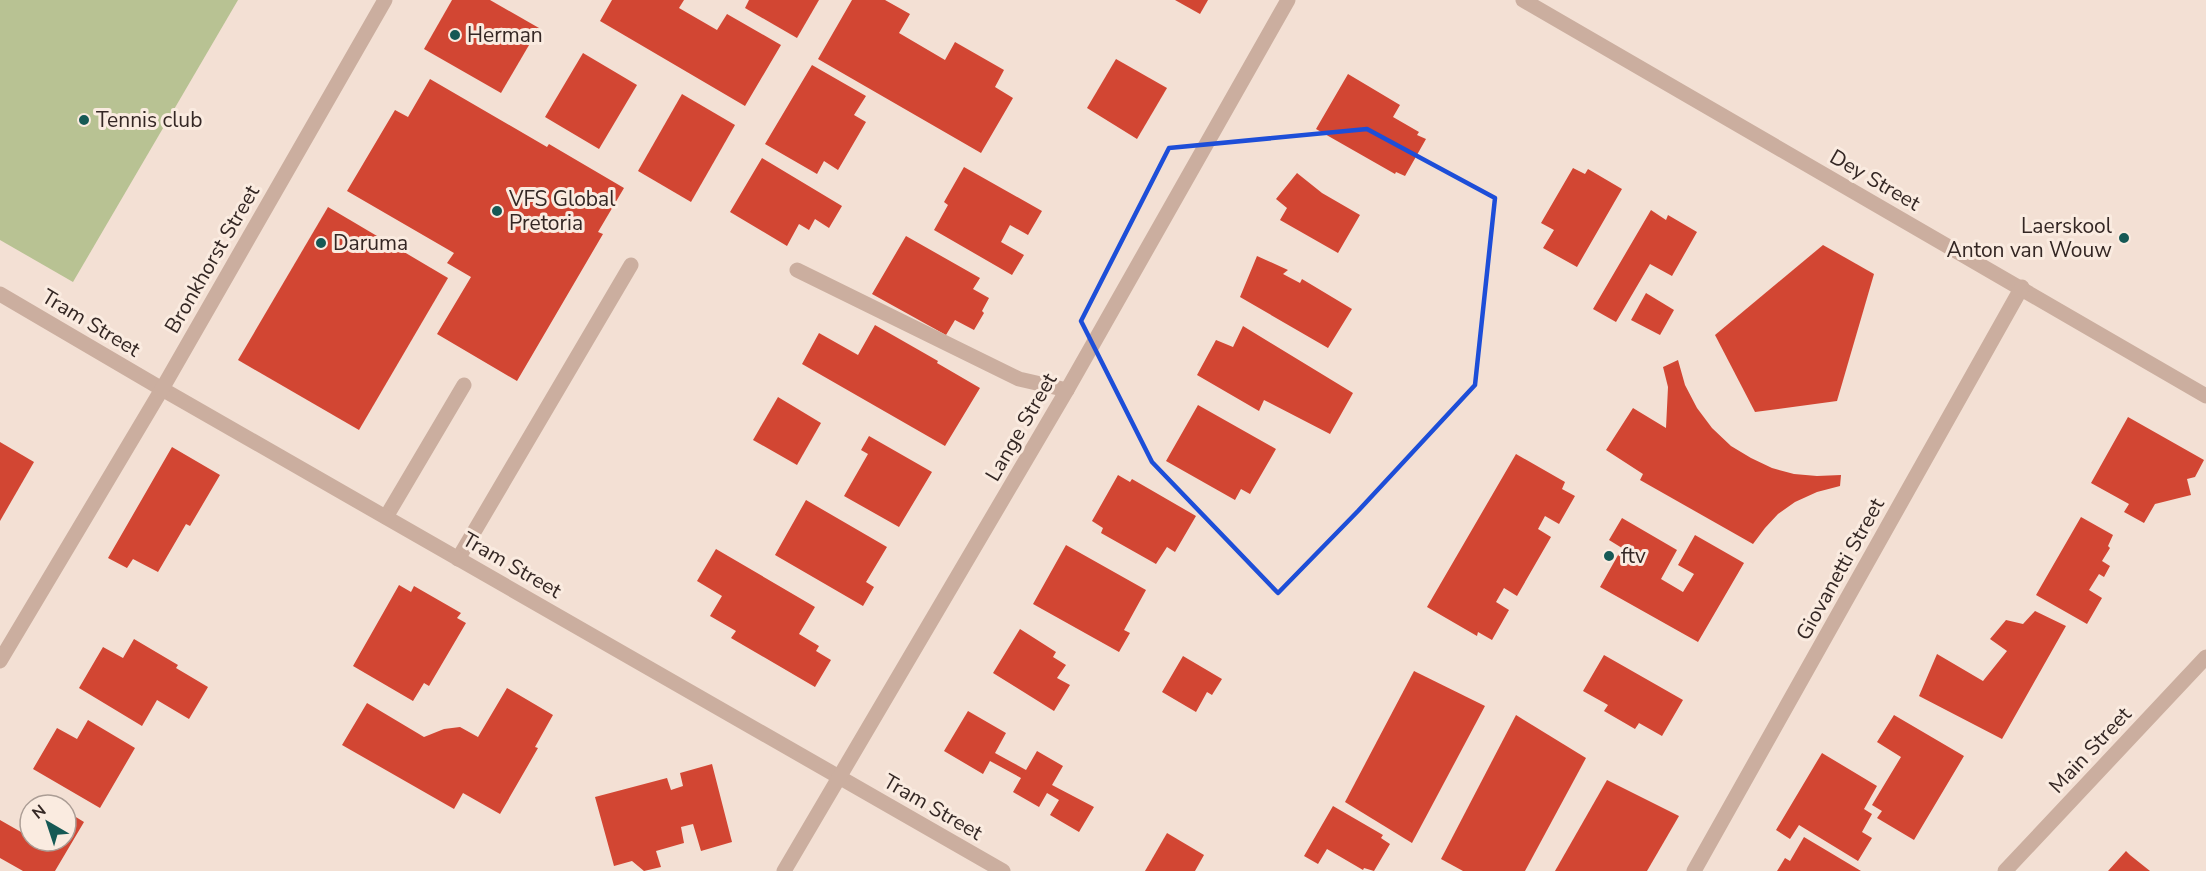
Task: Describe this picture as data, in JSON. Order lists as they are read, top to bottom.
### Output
{
  "streets": {
    "street": [
      "Dey Street",
      "Bronkhorst Street",
      "Tram Street",
      "Lange Street",
      "Giovanetti Street",
      "Main Street"
    ]
  },
  "crossings": [
    ["Dey Street", "Giovanetti Street"],
    ["Bronkhorst Street", "Tram Street"],
    ["Tram Street", "Lange Street"]
  ],
  "places": [
    "Herman",
    "Tennis club",
    "VFS Global Pretoria",
    "Laerskool Anton van Wouw",
    "Daruma",
    "ftv"
  ],
  "north": "top left"
}
